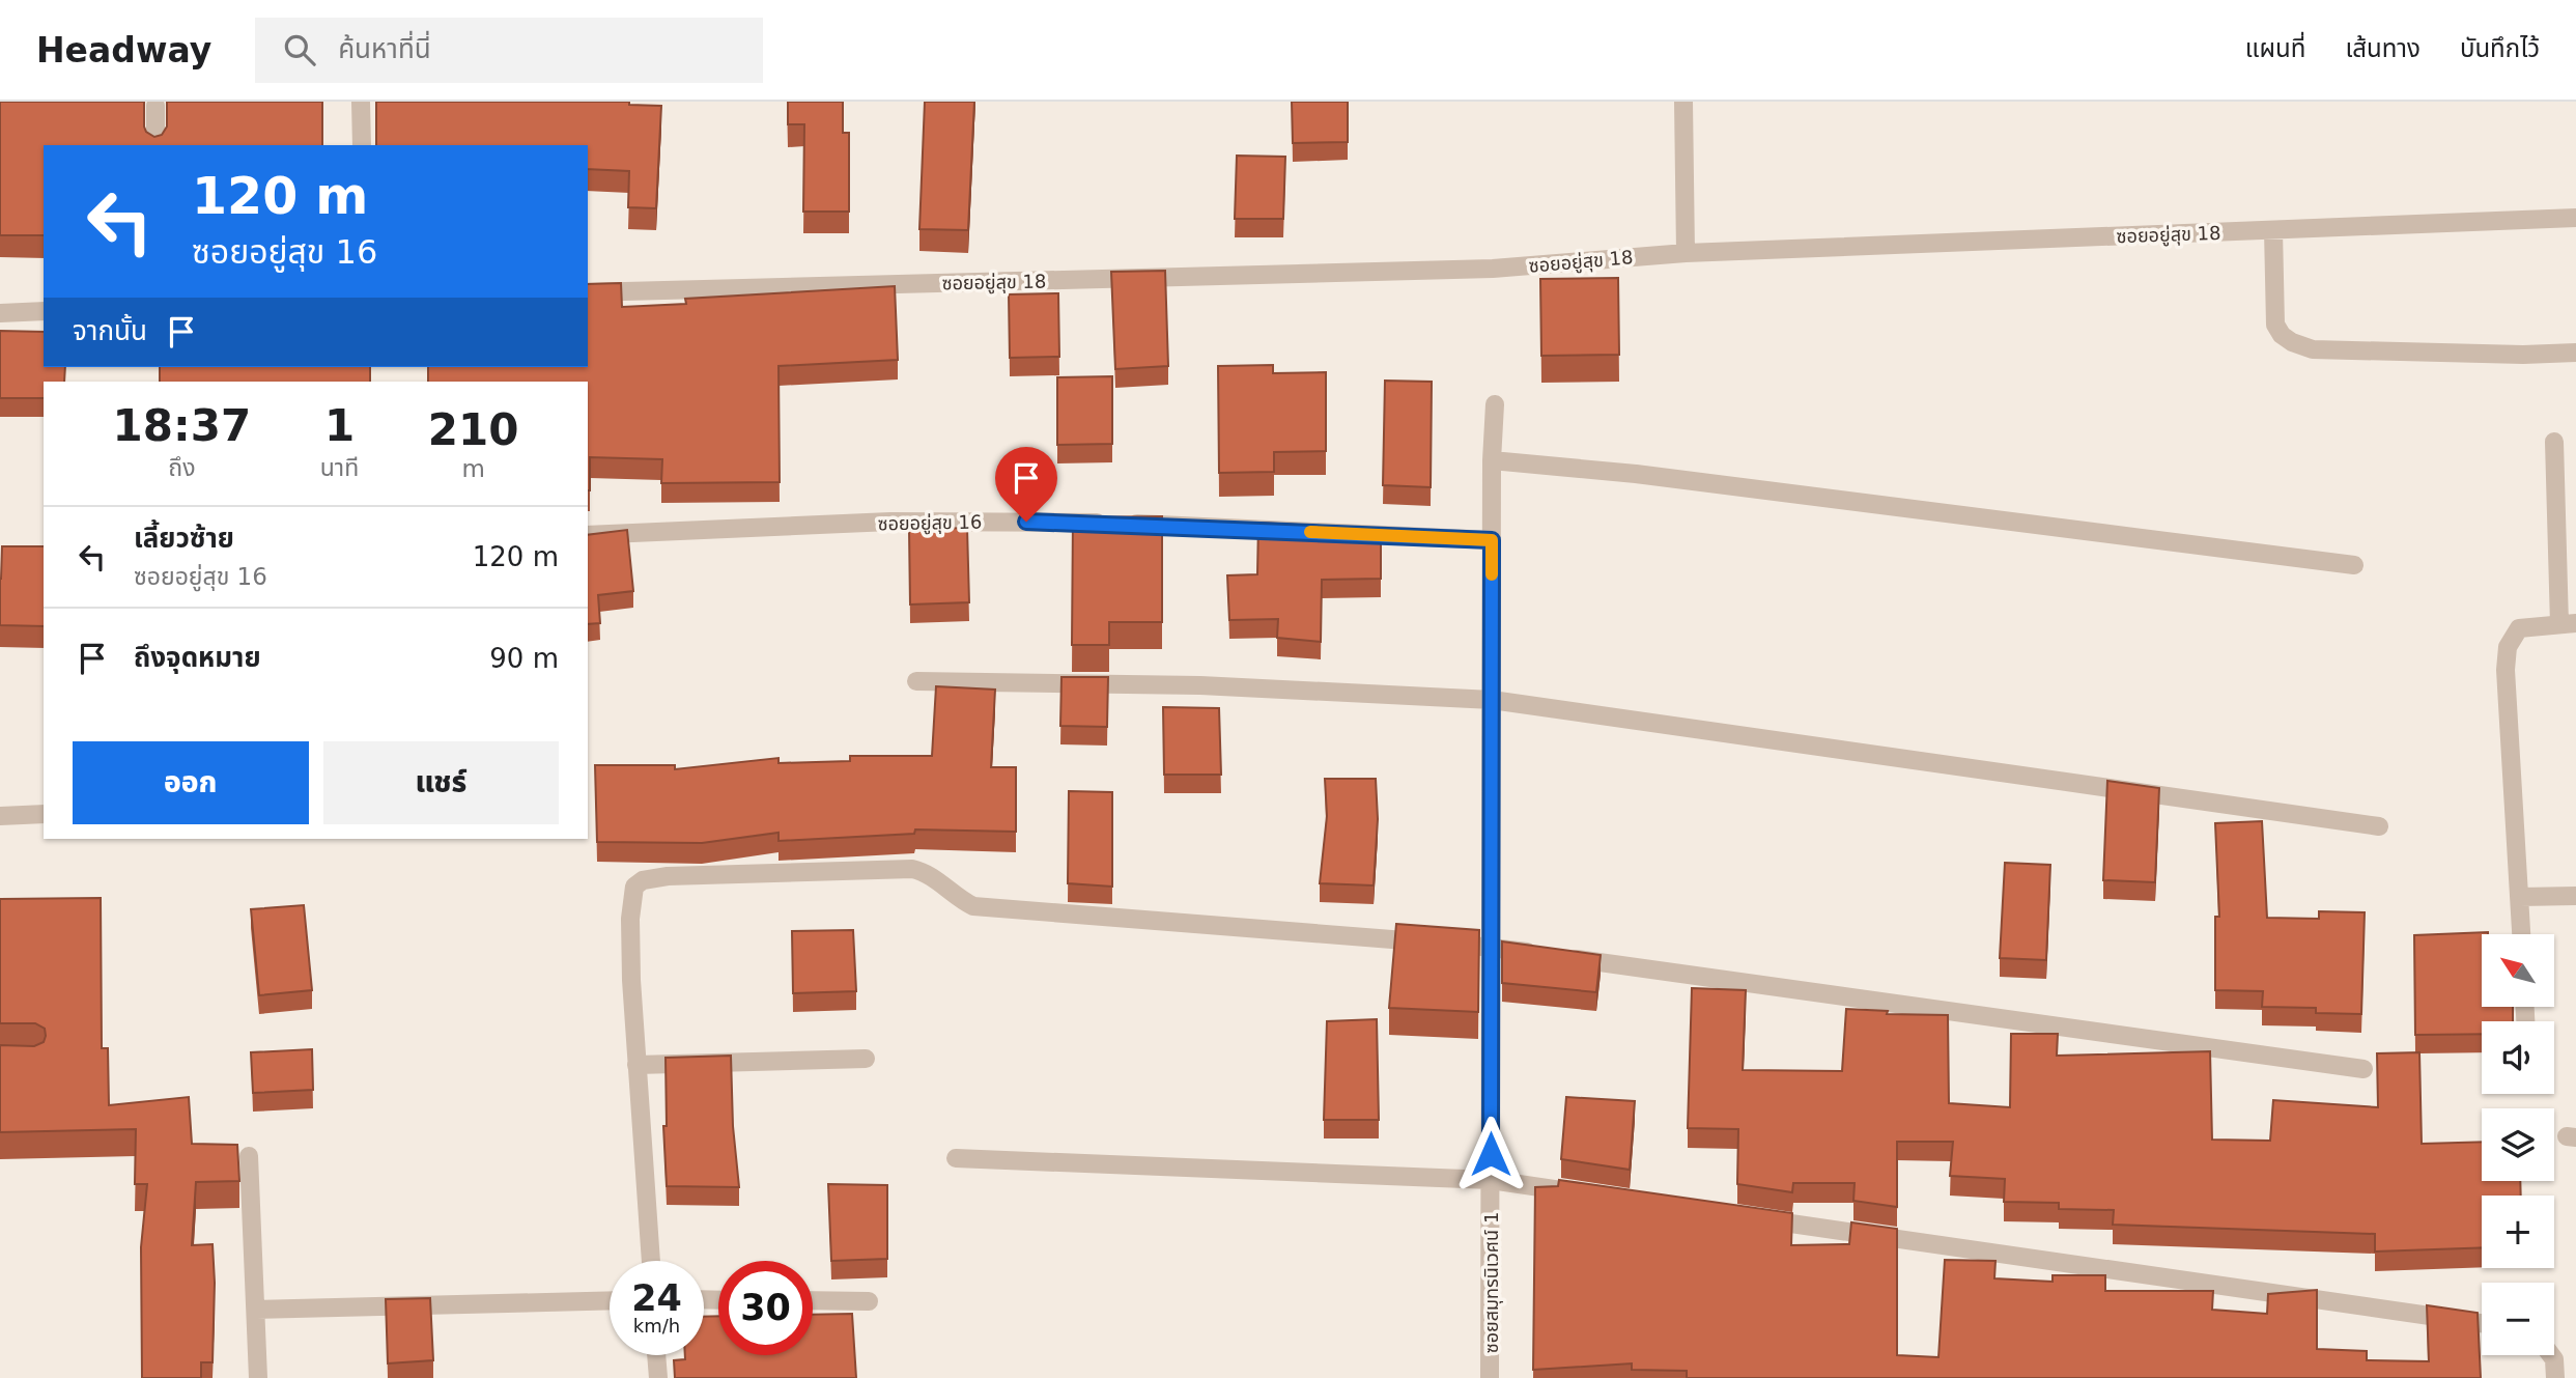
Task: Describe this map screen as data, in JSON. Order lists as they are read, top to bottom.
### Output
{
  "streets": {
    "street": ["ซอยอยู่สุข 18", "ซอยอยู่สุข 16", "ซอยสมุทรนิเวศน์ 1"]
  },
  "crossings": [
    ["ซอยอยู่สุข 16", "ซอยสมุทรนิเวศน์ 1"]
  ],
  "north": "top left",
  "page": {
    "header": "Headway",
    "search": "ค้นหาที่นี่",
    "nav": ["แผนที่", "เส้นทาง", "บันทึกไว้"],
    "turn": ["120 m", "ซอยอยู่สุข 16"],
    "then": "จากนั้น",
    "eta": [
      "18:37",
      "ถึง",
      "1",
      "นาที",
      "210",
      "m"
    ],
    "list": [
      {
        "name": "เลี้ยวซ้าย",
        "note": "ซอยอยู่สุข 16",
        "value": "120 m"
      },
      {
        "name": "ถึงจุดหมาย",
        "value": "90 m"
      }
    ],
    "buttons": ["ออก", "แชร์"],
    "map_buttons": ["+", "−"],
    "speed": "24 km/h",
    "limit": "30"
  }
}
